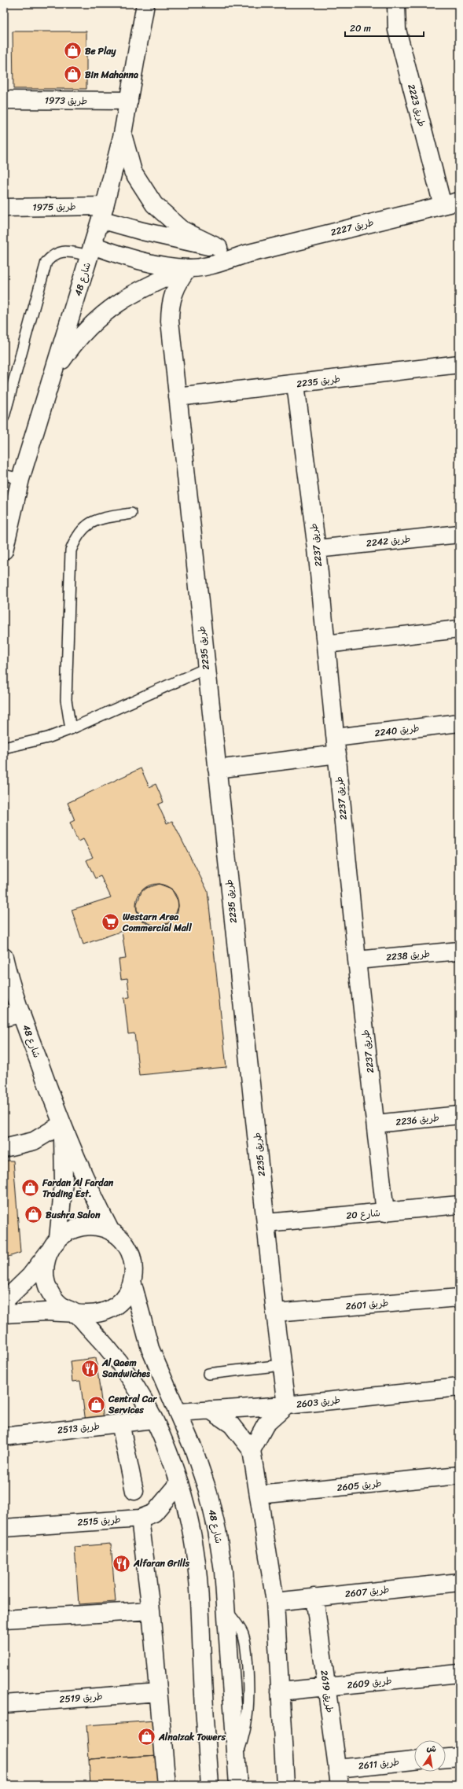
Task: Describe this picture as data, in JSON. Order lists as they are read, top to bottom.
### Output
{
  "streets": {
    "street": [
      "طريق 1973",
      "طريق 2223",
      "طريق 1975",
      "طريق 2227",
      "شارع 48",
      "طريق 2235",
      "طريق 2242",
      "طريق 2237",
      "طريق 2240",
      "طريق 2238",
      "طريق 2236",
      "شارع 20",
      "طريق 2601",
      "طريق 2603",
      "طريق 2513",
      "طريق 2605",
      "طريق 2515",
      "طريق 2607",
      "طريق 2609",
      "طريق 2619",
      "طريق 2519",
      "طريق 2611"
    ]
  },
  "crossings": [
    ["طريق 1973", "شارع 48"],
    ["طريق 2223", "طريق 2227"],
    ["طريق 1975", "طريق 2227"],
    ["طريق 1975", "شارع 48"],
    ["طريق 2227", "شارع 48"],
    ["طريق 2227", "طريق 2235"],
    ["شارع 48", "طريق 2603"],
    ["طريق 2235", "طريق 2237"],
    ["طريق 2235", "طريق 2240"],
    ["طريق 2235", "شارع 20"],
    ["طريق 2235", "طريق 2601"],
    ["طريق 2235", "طريق 2603"],
    ["طريق 2242", "طريق 2237"],
    ["طريق 2237", "طريق 2240"],
    ["طريق 2237", "طريق 2238"],
    ["طريق 2237", "طريق 2236"],
    ["طريق 2237", "شارع 20"],
    ["طريق 2607", "طريق 2619"],
    ["طريق 2609", "طريق 2619"],
    ["طريق 2619", "طريق 2611"]
  ],
  "places": {
    "shop": [
      "Be Play",
      "Bin Mahanna",
      "Fardan Al Fardan Trading Est.",
      "Bushra Salon",
      "Central Car Services",
      "Alnaizak Towers"
    ],
    "supermarket": ["Westarn Area Commercial Mall"],
    "restaurant": ["Al Qaem Sandwiches", "Alfaran Grills"]
  },
  "scale_bar": "20 m",
  "north": "top"
}
